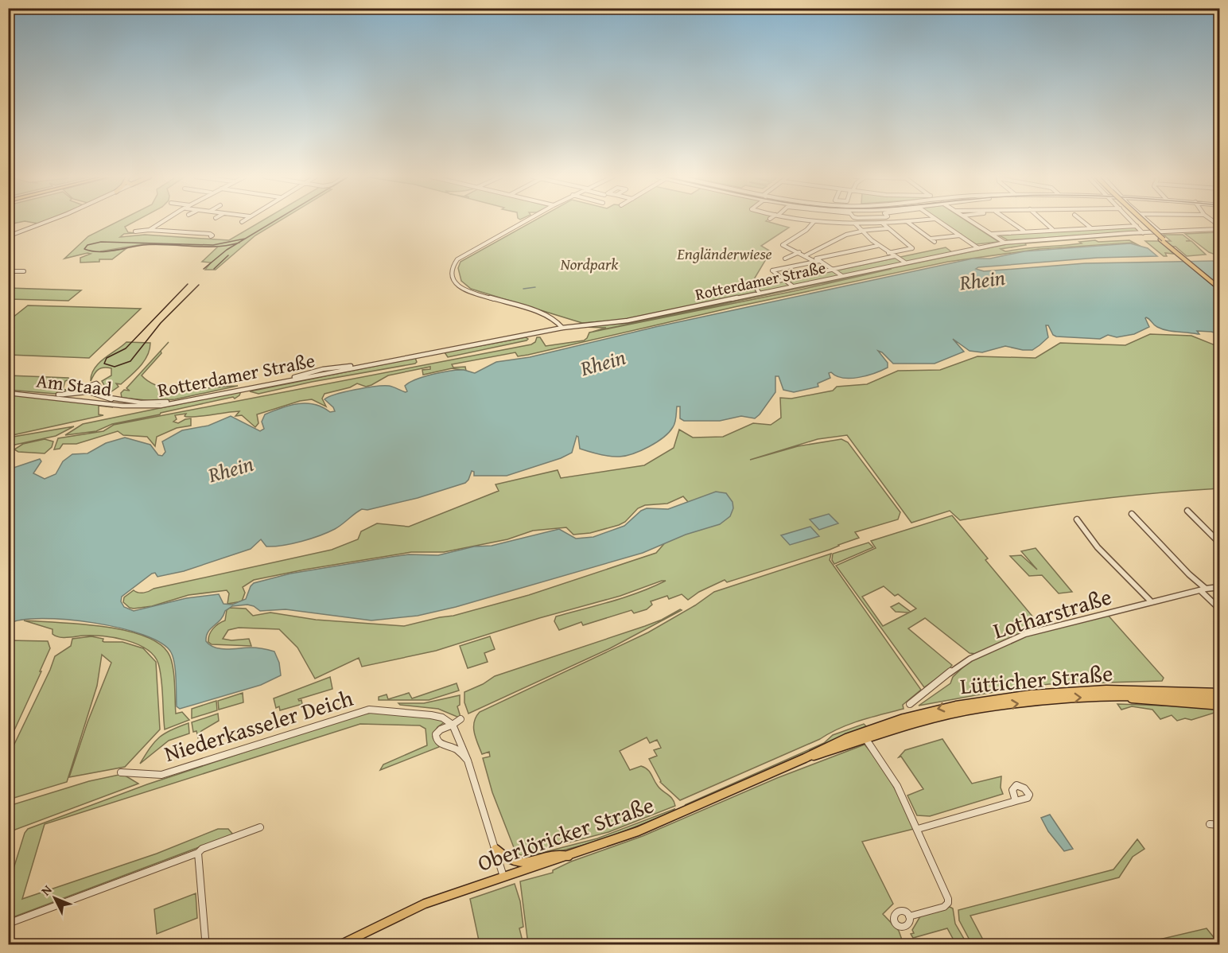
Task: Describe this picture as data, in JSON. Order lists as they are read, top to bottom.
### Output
{
  "streets": {
    "main road": ["Lütticher Straße", "Oberlöricker Straße"],
    "street": [
      "Rotterdamer Straße",
      "Am Staad",
      "Lotharstraße",
      "Niederkasseler Deich"
    ]
  },
  "crossings": [
    ["Rotterdamer Straße", "Am Staad"],
    ["Lütticher Straße", "Oberlöricker Straße"]
  ],
  "water": ["Rhein"],
  "parks": ["Engländerwiese", "Nordpark"],
  "north": "top left"
}
